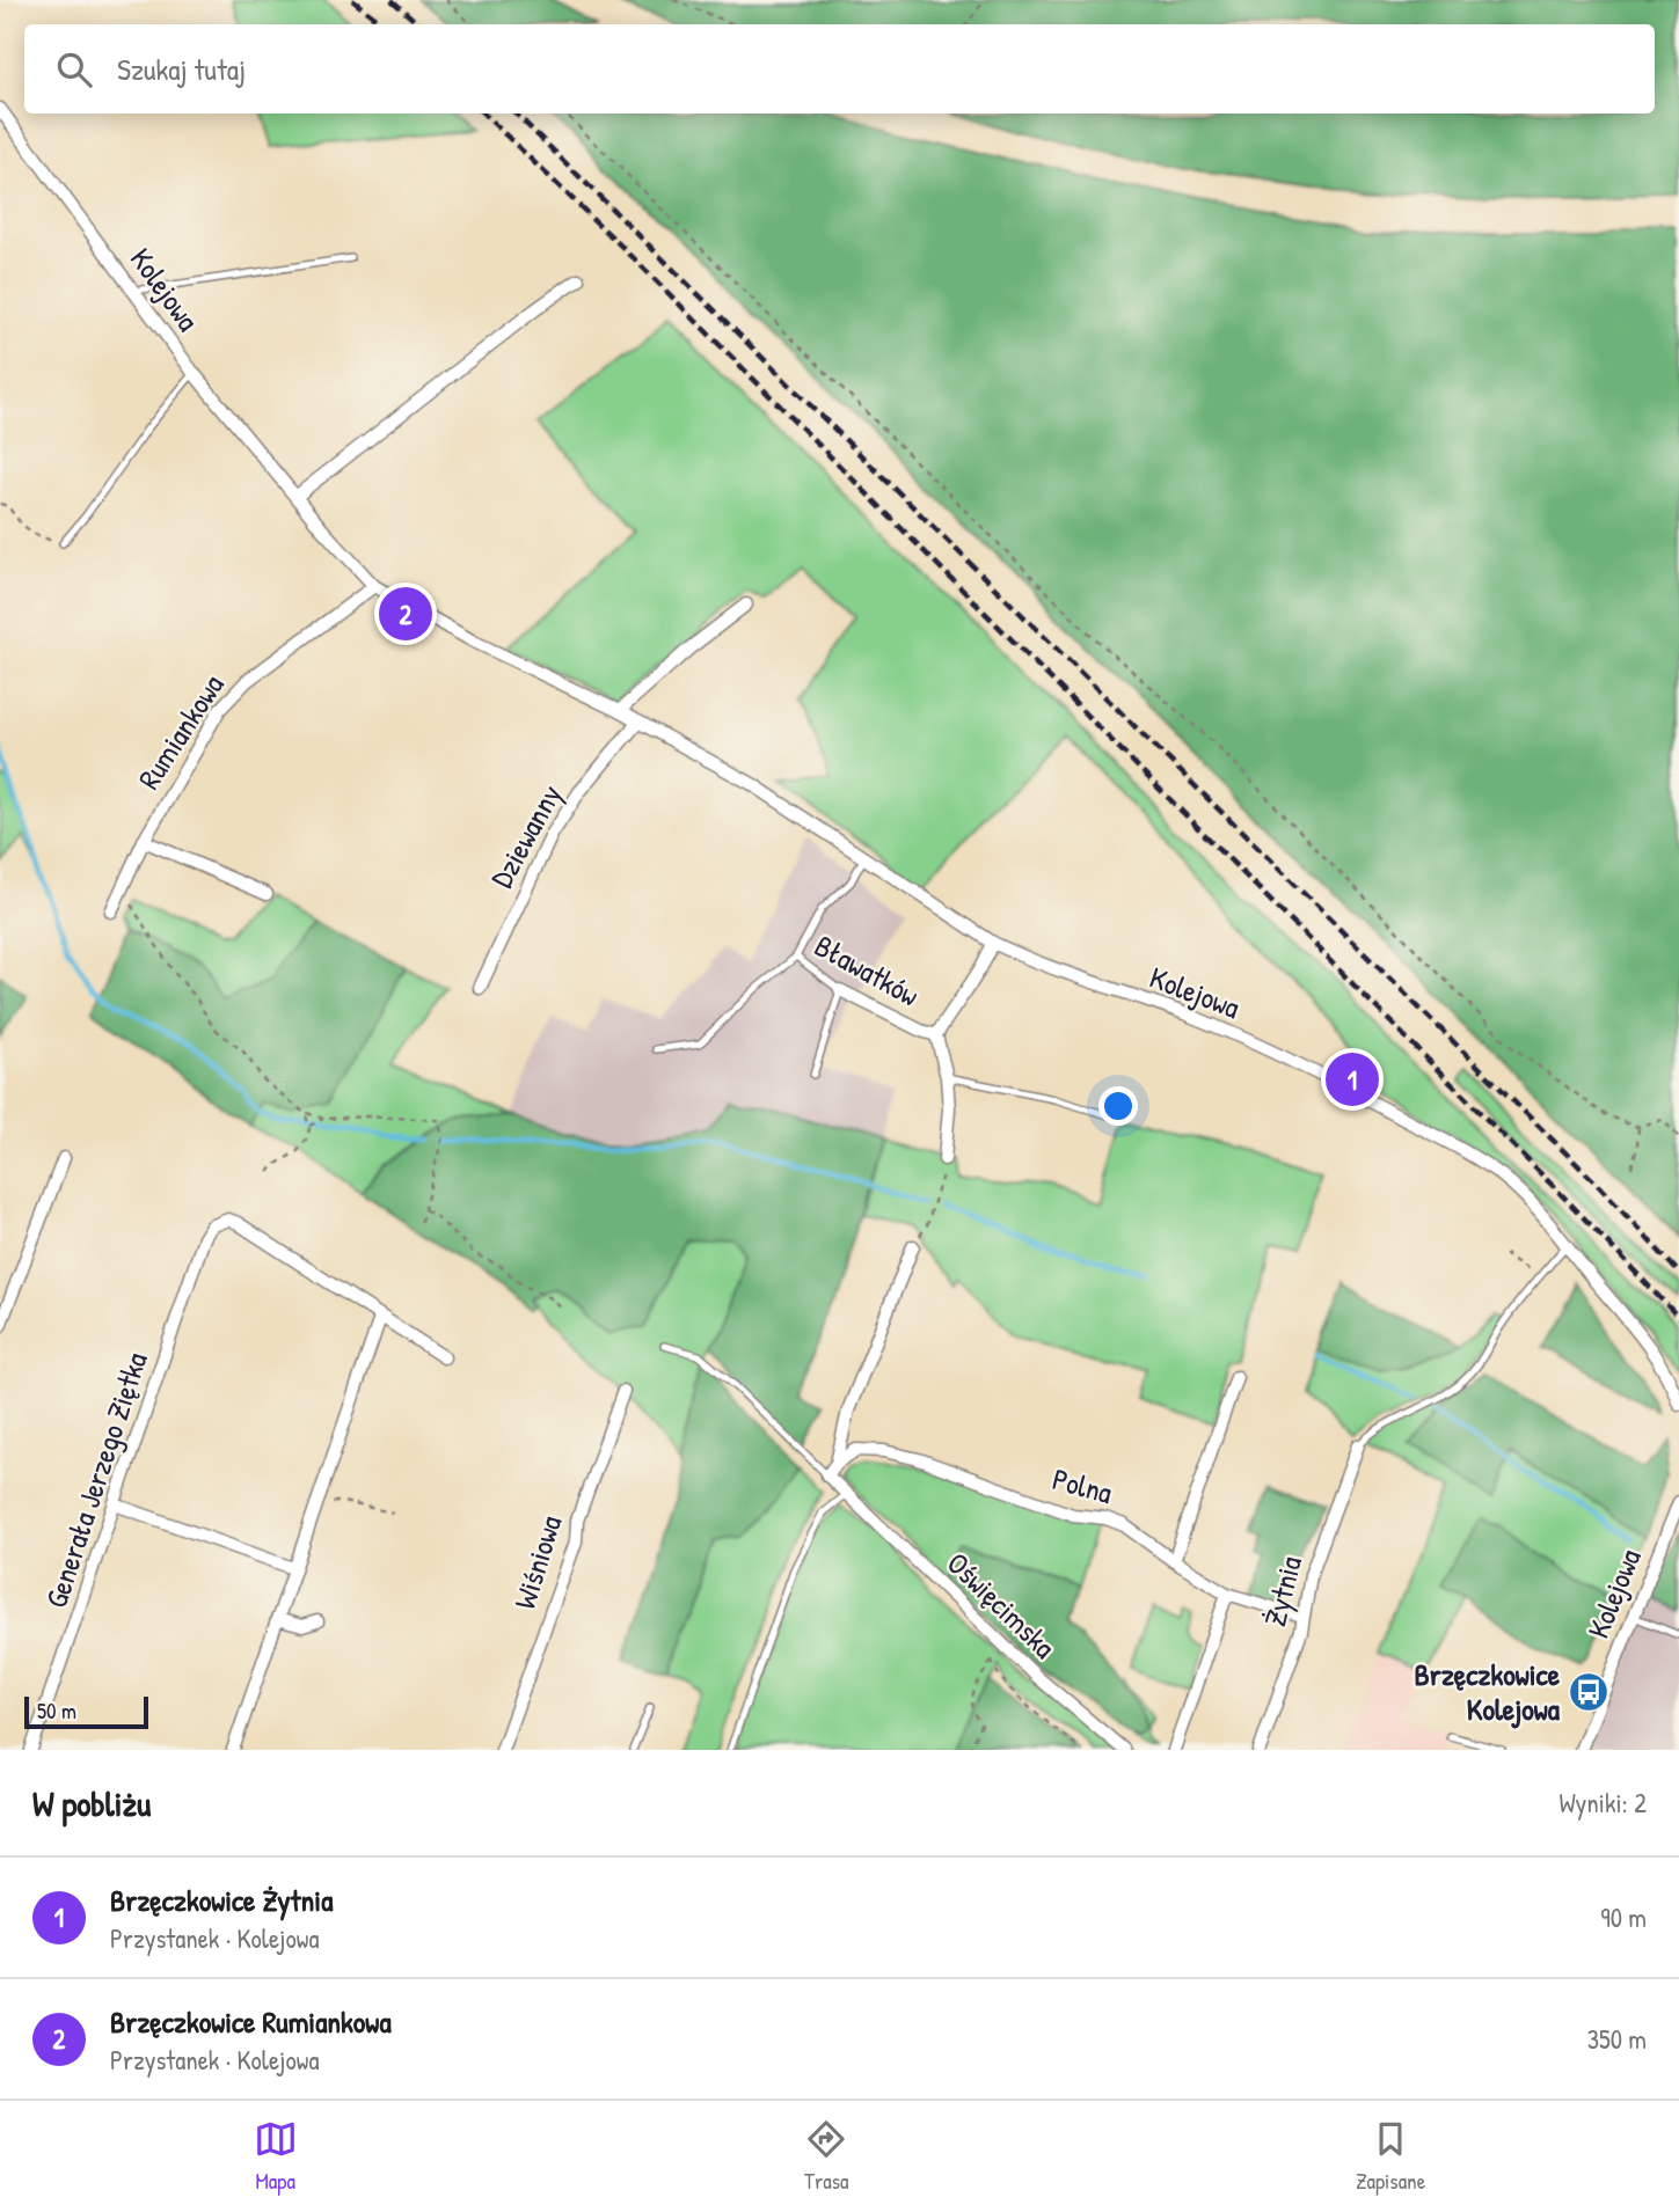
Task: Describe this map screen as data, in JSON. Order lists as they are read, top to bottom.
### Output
{
  "streets": {
    "street": [
      "Kolejowa",
      "Rumiankowa",
      "Dziewanny",
      "Bławatków",
      "Generała Jerzego Ziętka",
      "Polna",
      "Wiśniowa",
      "Żytnia",
      "Oświęcimska"
    ]
  },
  "crossings": [
    ["Kolejowa", "Rumiankowa"],
    ["Kolejowa", "Dziewanny"],
    ["Kolejowa", "Bławatków"],
    ["Polna", "Żytnia"]
  ],
  "places": {
    "bus stop": ["Brzęczkowice Kolejowa"]
  },
  "scale_bar": "50 m",
  "page": {
    "search": "Szukaj tutaj",
    "pins": ["2", "1"],
    "scale": "50 m",
    "heading": ["W pobliżu", "Wyniki: 2"],
    "list": [
      {
        "mark": "1",
        "name": "Brzęczkowice Żytnia",
        "note": "Przystanek · Kolejowa",
        "value": "90 m"
      },
      {
        "mark": "2",
        "name": "Brzęczkowice Rumiankowa",
        "note": "Przystanek · Kolejowa",
        "value": "350 m"
      }
    ],
    "nav": ["Mapa", "Trasa", "Zapisane"]
  }
}
